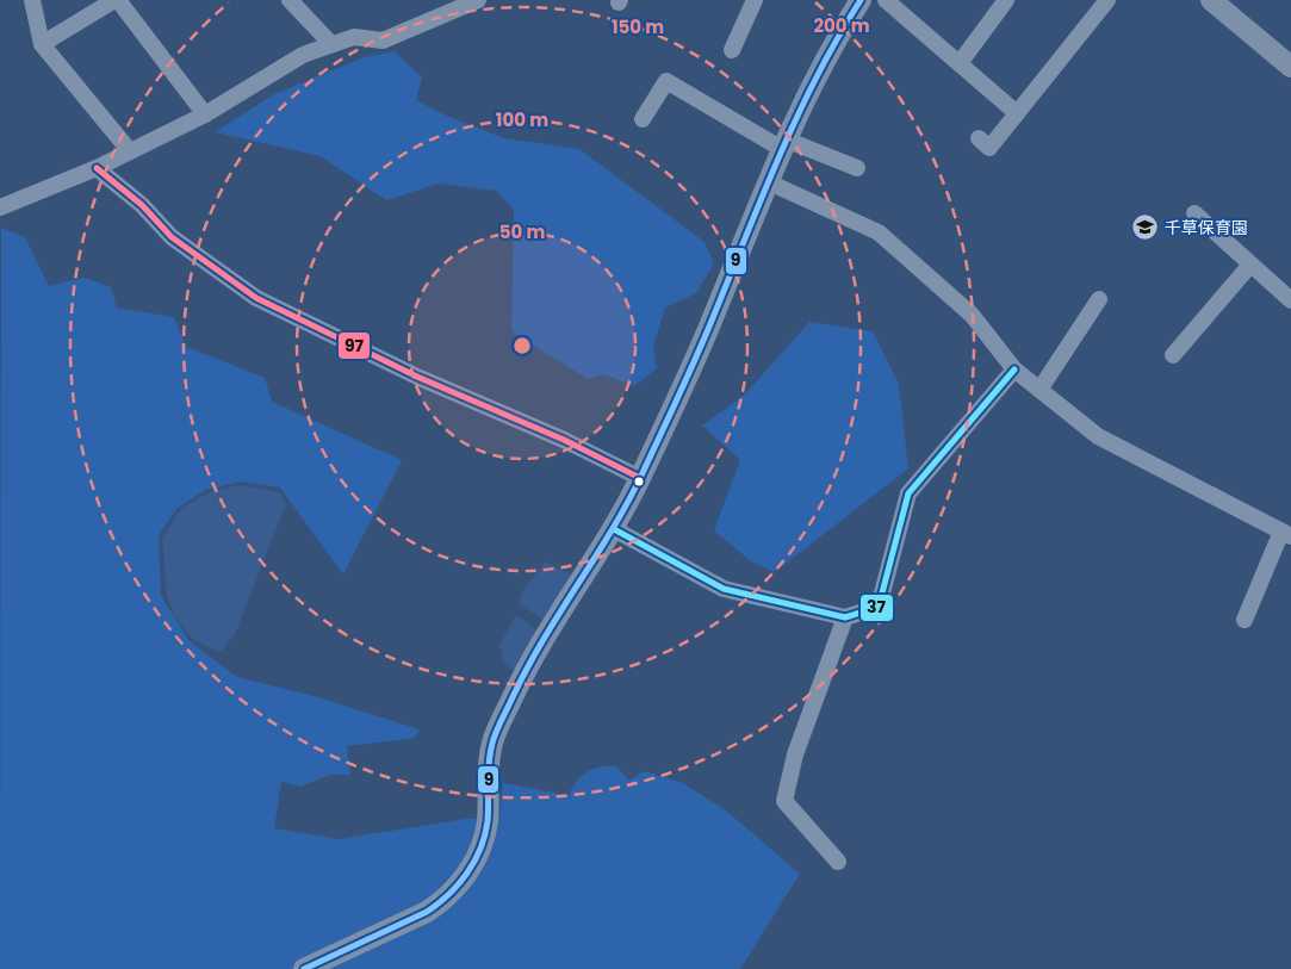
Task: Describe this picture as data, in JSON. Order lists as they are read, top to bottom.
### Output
{
  "places": {
    "school or university": ["千草保育園"]
  },
  "lines": ["transit line 9", "transit line 97", "transit line 37"],
  "rings": [
    "200 m",
    "150 m",
    "100 m",
    "50 m"
  ]
}
